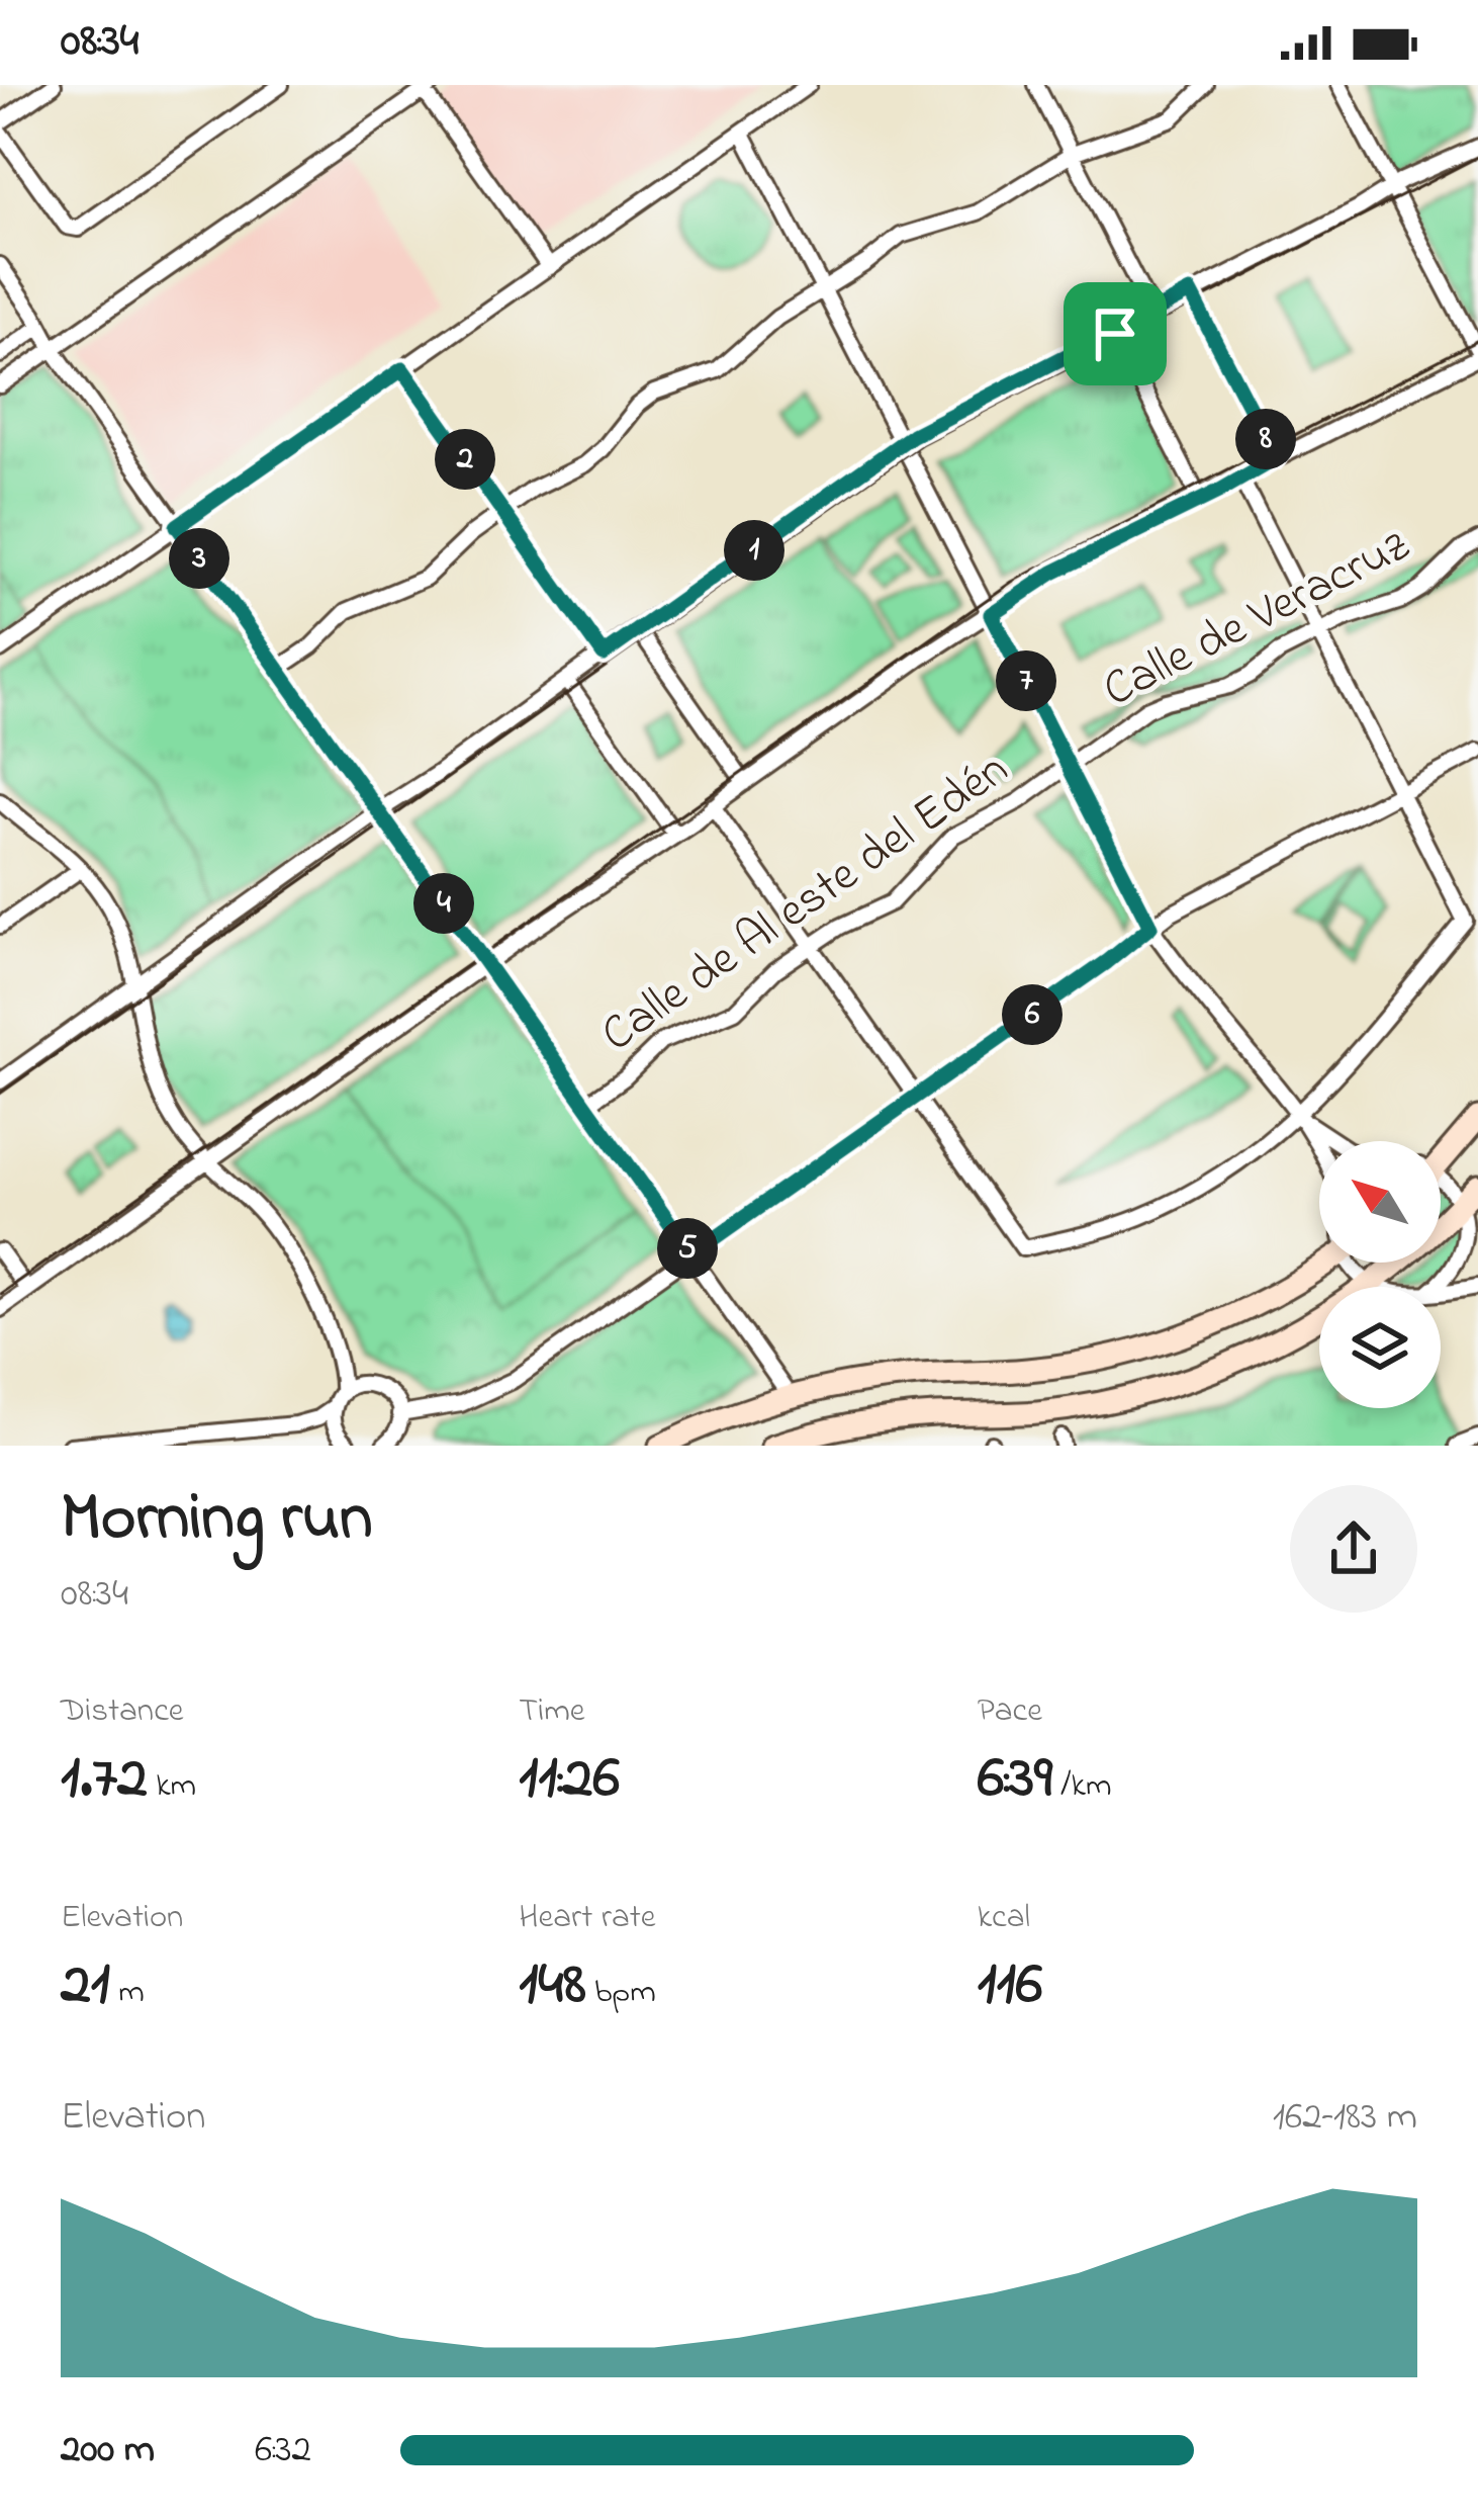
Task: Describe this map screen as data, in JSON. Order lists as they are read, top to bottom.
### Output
{
  "streets": {
    "street": ["Calle de Veracruz", "Calle de Al este del Edén"]
  },
  "crossings": [
    ["Calle de Veracruz", "Calle de Al este del Edén"]
  ],
  "north": "top left",
  "page": {
    "status": "08:34",
    "pins": [
      "8",
      "2",
      "1",
      "3",
      "7",
      "4",
      "6",
      "5"
    ],
    "heading": ["Morning run", "08:34"],
    "stats": [
      ["Distance", "1.72 km"],
      ["Time", "11:26"],
      ["Pace", "6:39 /km"],
      ["Elevation", "21 m"],
      ["Heart rate", "148 bpm"],
      ["kcal", "116"]
    ],
    "chart": ["Elevation", "162–183 m"],
    "list": [
      {
        "name": "200 m",
        "note": "6:32"
      }
    ]
  }
}
